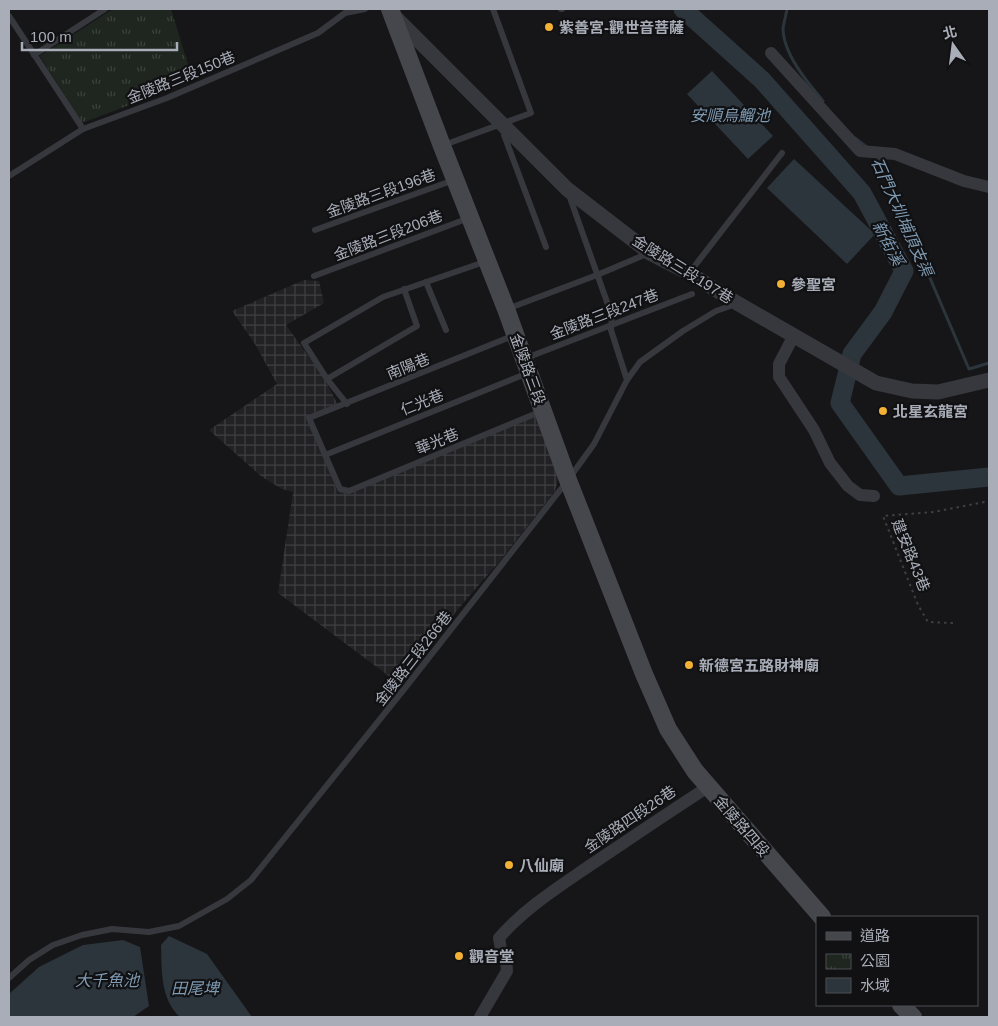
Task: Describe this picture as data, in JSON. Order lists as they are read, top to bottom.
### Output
{
  "streets": {
    "main road": ["金陵路三段", "金陵路四段"],
    "street": ["金陵路三段197巷", "金陵路四段26巷"],
    "lane": [
      "金陵路三段150巷",
      "金陵路三段196巷",
      "金陵路三段206巷",
      "金陵路三段247巷",
      "南陽巷",
      "仁光巷",
      "華光巷",
      "金陵路三段266巷"
    ],
    "path": ["建安路43巷"]
  },
  "crossings": [
    ["金陵路三段196巷", "金陵路三段"],
    ["金陵路三段206巷", "金陵路三段"],
    ["金陵路三段197巷", "金陵路三段"],
    ["金陵路三段197巷", "金陵路三段266巷"],
    ["金陵路三段247巷", "金陵路三段"],
    ["金陵路三段247巷", "仁光巷"],
    ["南陽巷", "金陵路三段"],
    ["南陽巷", "仁光巷"],
    ["南陽巷", "華光巷"],
    ["金陵路三段", "仁光巷"],
    ["金陵路三段", "華光巷"],
    ["金陵路三段", "金陵路三段266巷"],
    ["金陵路三段", "金陵路四段"],
    ["仁光巷", "華光巷"],
    ["金陵路四段26巷", "金陵路四段"]
  ],
  "water": [
    "安順烏鰡池",
    "石門大圳埔頂支渠",
    "新街溪",
    "大千魚池",
    "田尾埤"
  ],
  "places": [
    "紫善宮-觀世音菩薩",
    "參聖宮",
    "北星玄龍宮",
    "新德宮五路財神廟",
    "八仙廟",
    "觀音堂"
  ],
  "legend": ["道路", "公園", "水域"],
  "scale_bar": "100 m",
  "north": "top"
}
